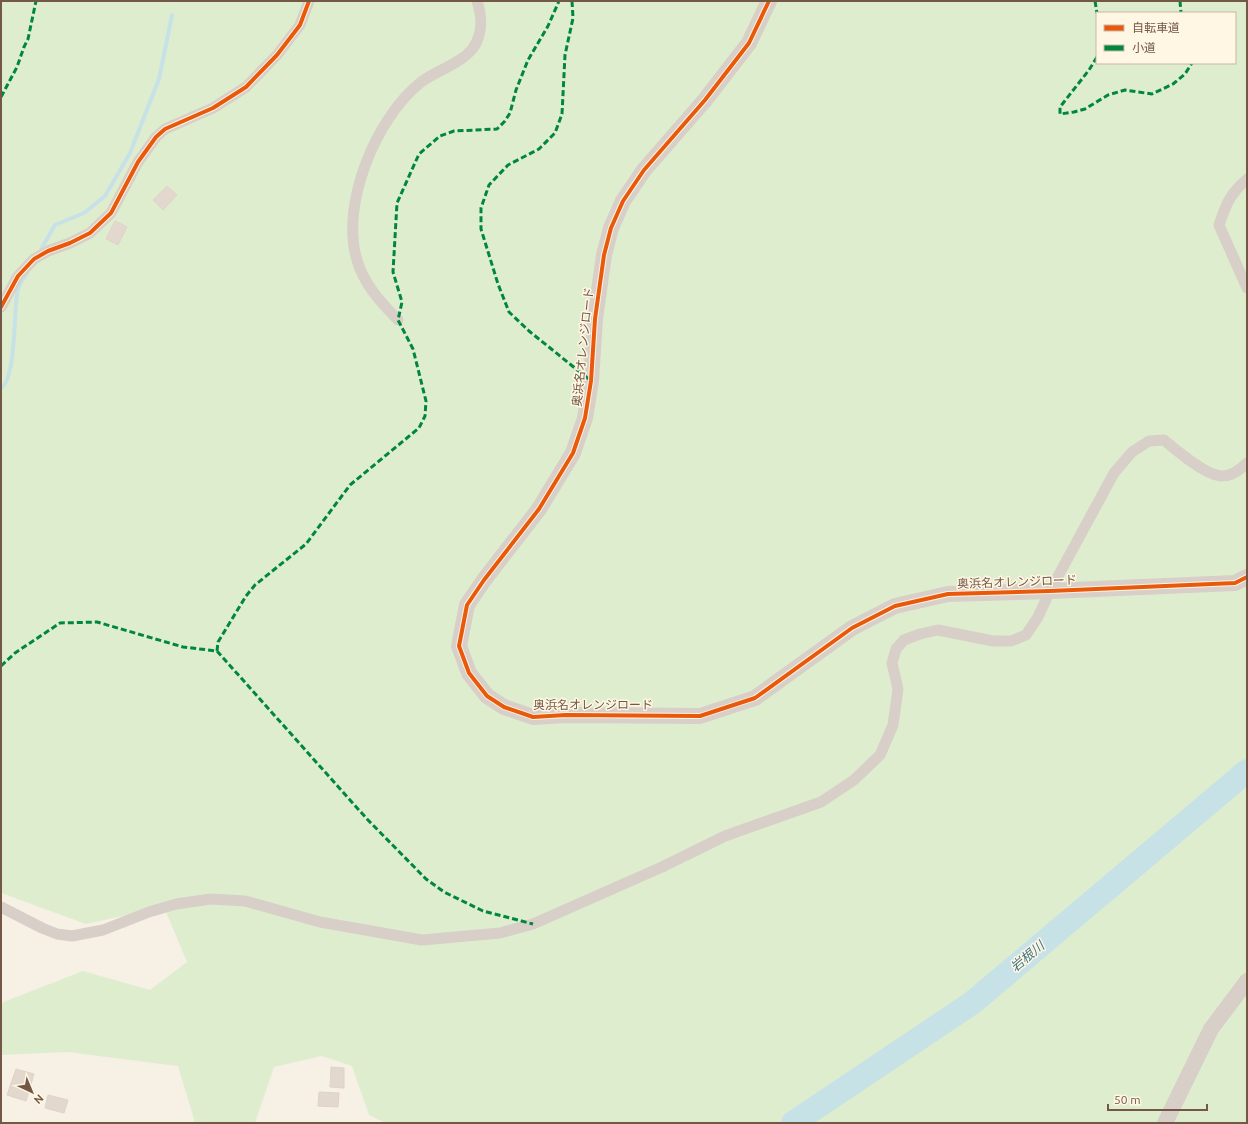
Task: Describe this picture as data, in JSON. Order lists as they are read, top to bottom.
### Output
{
  "streets": {
    "street": ["奥浜名オレンジロード"]
  },
  "water": ["岩根川"],
  "legend": ["自転車道", "小道"],
  "scale_bar": "50 m",
  "north": "bottom right"
}
